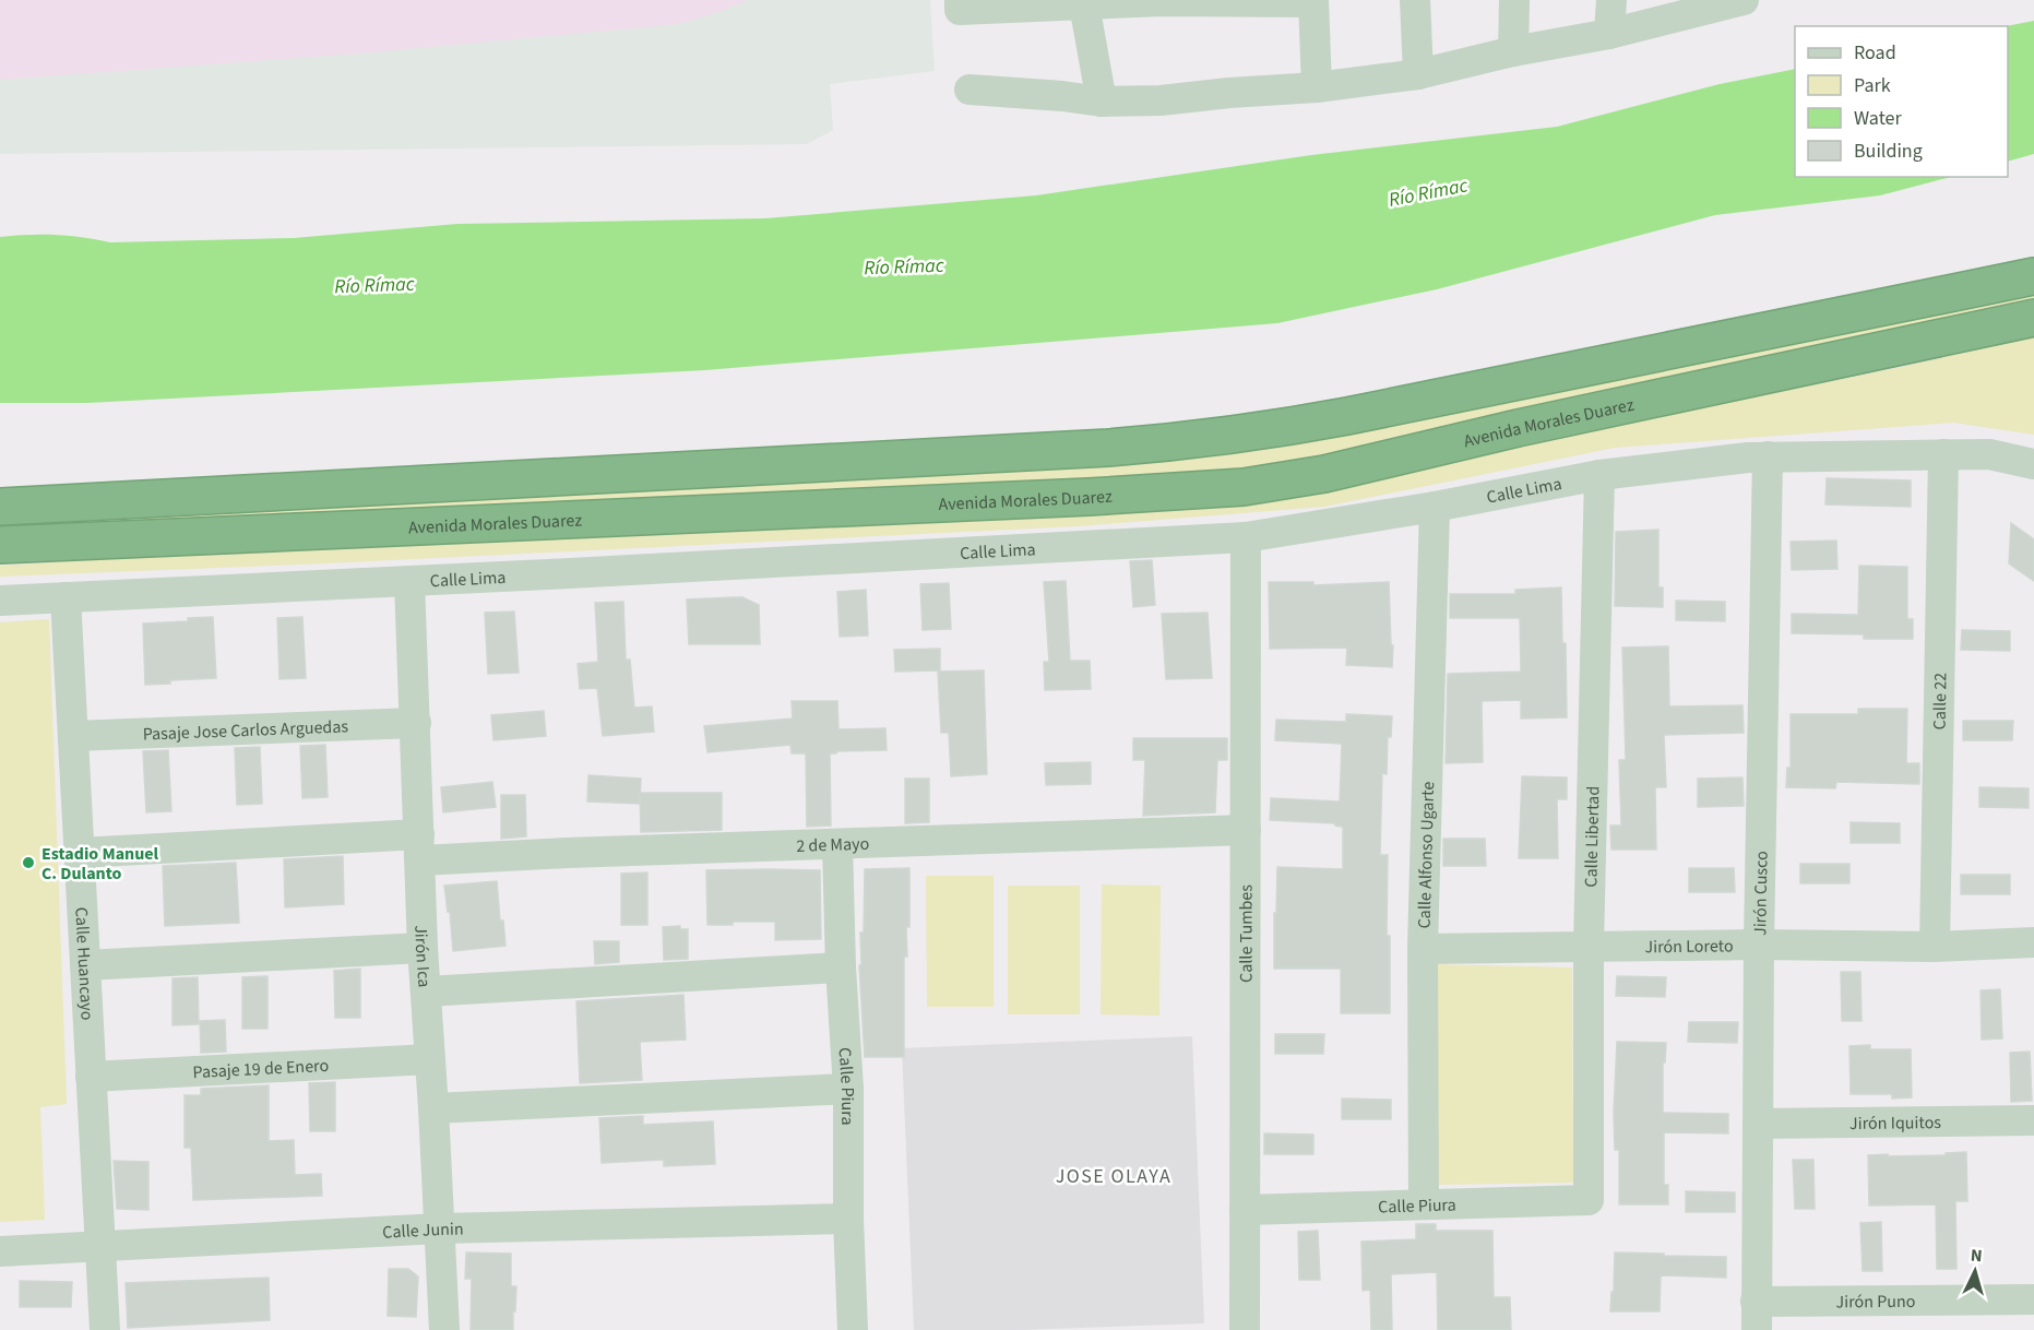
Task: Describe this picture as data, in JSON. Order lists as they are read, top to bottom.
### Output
{
  "streets": {
    "highway": ["Avenida Morales Duarez"],
    "street": [
      "Calle Lima",
      "Calle 22",
      "Pasaje Jose Carlos Arguedas",
      "Calle Libertad",
      "2 de Mayo",
      "Calle Alfonso Ugarte",
      "Jirón Cusco",
      "Calle Tumbes",
      "Jirón Loreto",
      "Jirón Ica",
      "Calle Huancayo",
      "Pasaje 19 de Enero",
      "Calle Piura",
      "Jirón Iquitos",
      "Calle Junin",
      "Jirón Puno"
    ]
  },
  "crossings": [
    ["Calle Lima", "Calle 22"],
    ["Calle Lima", "Calle Libertad"],
    ["Calle Lima", "Calle Alfonso Ugarte"],
    ["Calle Lima", "Jirón Cusco"],
    ["Calle Lima", "Calle Tumbes"],
    ["Calle Lima", "Jirón Ica"],
    ["Calle Lima", "Calle Huancayo"],
    ["Calle 22", "Jirón Loreto"],
    ["Pasaje Jose Carlos Arguedas", "Jirón Ica"],
    ["Pasaje Jose Carlos Arguedas", "Calle Huancayo"],
    ["Calle Libertad", "Jirón Loreto"],
    ["Calle Libertad", "Calle Piura"],
    ["2 de Mayo", "Calle Tumbes"],
    ["2 de Mayo", "Jirón Ica"],
    ["2 de Mayo", "Calle Huancayo"],
    ["2 de Mayo", "Calle Piura"],
    ["Calle Alfonso Ugarte", "Jirón Loreto"],
    ["Calle Alfonso Ugarte", "Calle Piura"],
    ["Jirón Cusco", "Jirón Loreto"],
    ["Jirón Cusco", "Jirón Iquitos"],
    ["Jirón Cusco", "Jirón Puno"],
    ["Calle Tumbes", "Calle Piura"],
    ["Jirón Ica", "Pasaje 19 de Enero"],
    ["Jirón Ica", "Calle Junin"],
    ["Calle Huancayo", "Pasaje 19 de Enero"],
    ["Calle Huancayo", "Calle Junin"],
    ["Calle Piura", "Calle Junin"]
  ],
  "districts": ["JOSE OLAYA"],
  "water": ["Río Rímac"],
  "places": ["Estadio Manuel C. Dulanto"],
  "legend": [
    "Road",
    "Park",
    "Water",
    "Building"
  ],
  "north": "top"
}
